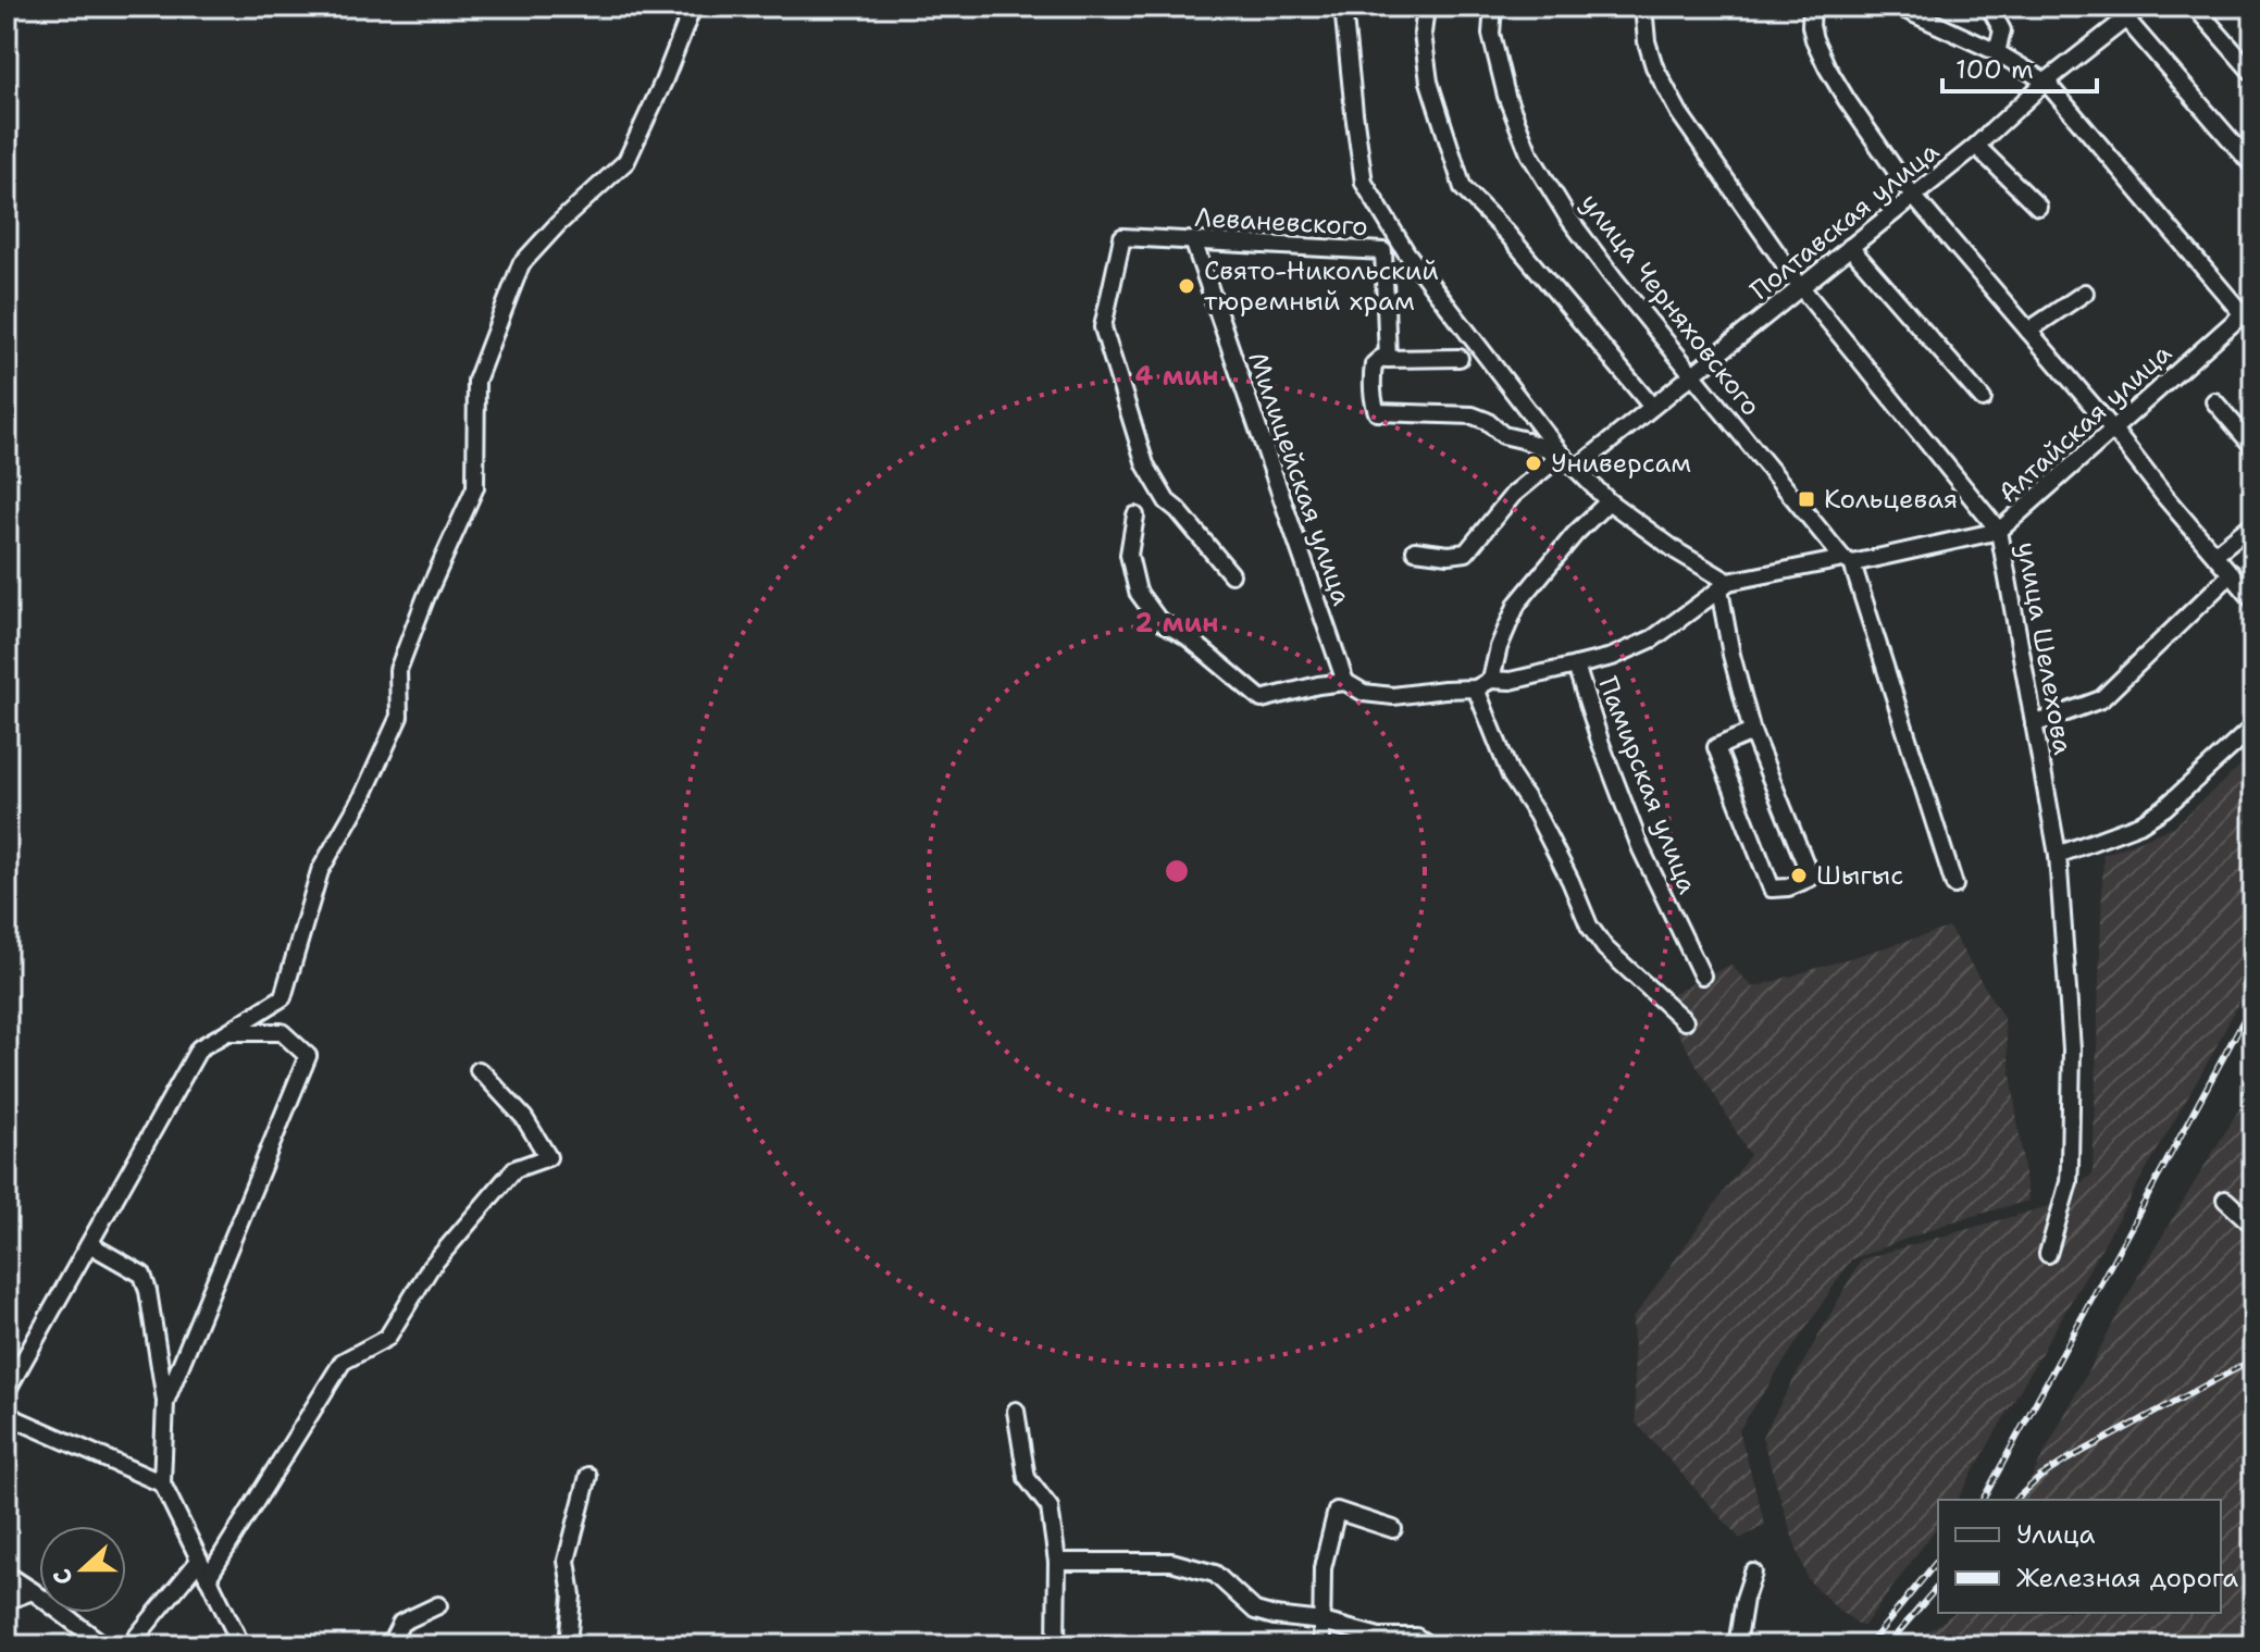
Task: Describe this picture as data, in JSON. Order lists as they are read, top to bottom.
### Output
{
  "streets": {
    "street": [
      "Полтавская улица",
      "Леваневского",
      "улица Черняховского",
      "Алтайская улица",
      "Милицейская улица",
      "улица Шелехова",
      "Памирская улица"
    ]
  },
  "crossings": [
    ["Полтавская улица", "Леваневского"],
    ["Полтавская улица", "улица Черняховского"],
    ["Полтавская улица", "улица Шелехова"],
    ["Леваневского", "Алтайская улица"],
    ["Леваневского", "Милицейская улица"],
    ["Леваневского", "Памирская улица"],
    ["улица Черняховского", "Алтайская улица"],
    ["Алтайская улица", "улица Шелехова"],
    ["Алтайская улица", "Памирская улица"]
  ],
  "places": {
    "other": ["Свято-Никольский тюремный храм", "Универсам", "Шыгыс"],
    "transit": ["Кольцевая"]
  },
  "legend": ["Улица", "Железная дорога"],
  "scale_bar": "100 m",
  "north": "left",
  "rings": ["4 мин", "2 мин"]
}
